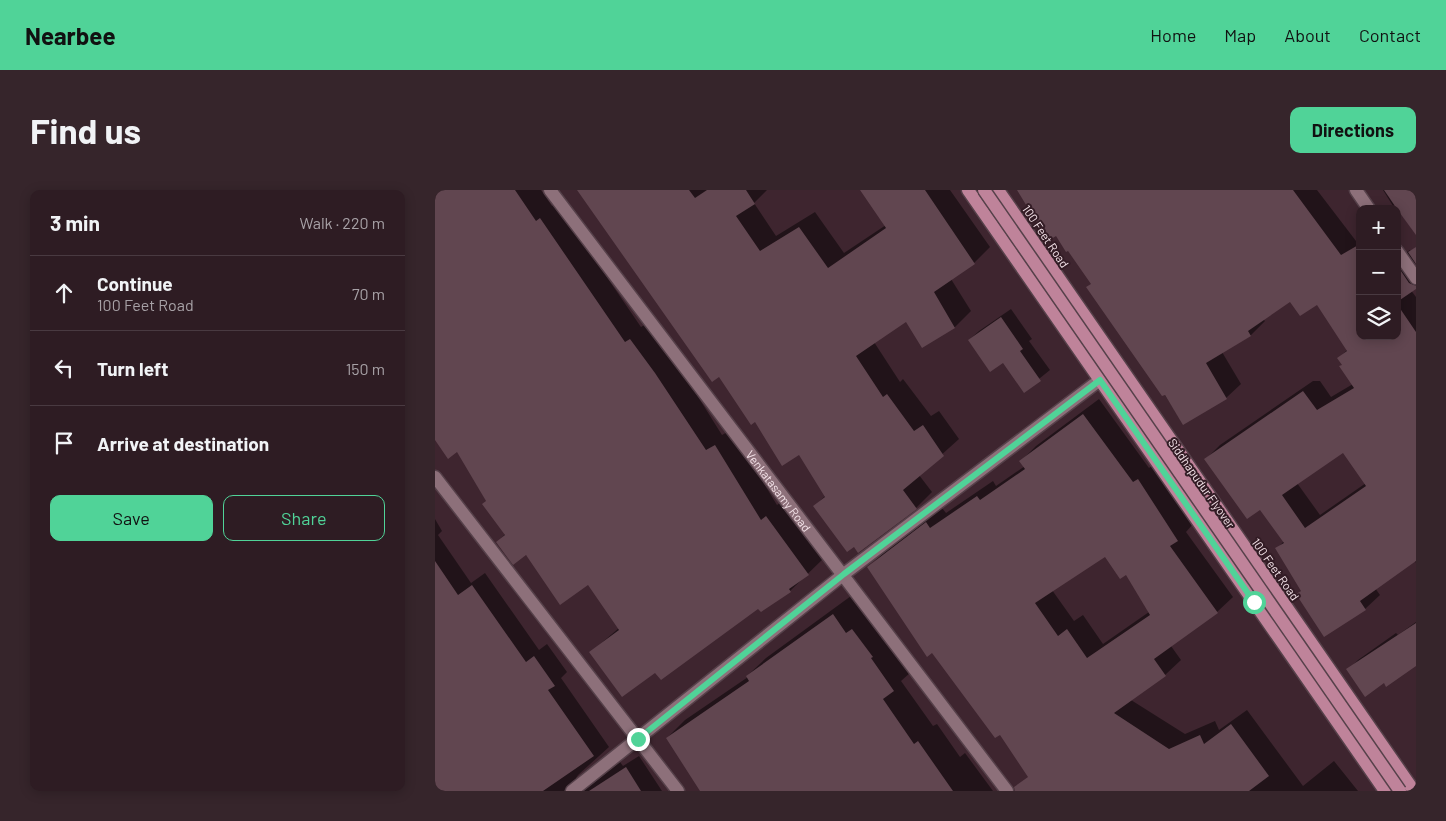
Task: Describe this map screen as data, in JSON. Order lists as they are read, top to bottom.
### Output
{
  "streets": {
    "main road": ["100 Feet Road", "Siddhapudur Flyover"],
    "street": ["Venkatasamy Road"]
  },
  "page": {
    "header": "Nearbee",
    "nav": [
      "Home",
      "Map",
      "About",
      "Contact"
    ],
    "buttons": [
      "Directions",
      ["Save", "Share"]
    ],
    "title": "Find us",
    "heading": ["3 min", "Walk · 220 m"],
    "map_buttons": ["+", "−"],
    "list": [
      ["Continue", "100 Feet Road", "70 m"],
      ["Turn left", "150 m"],
      "Arrive at destination"
    ]
  }
}
